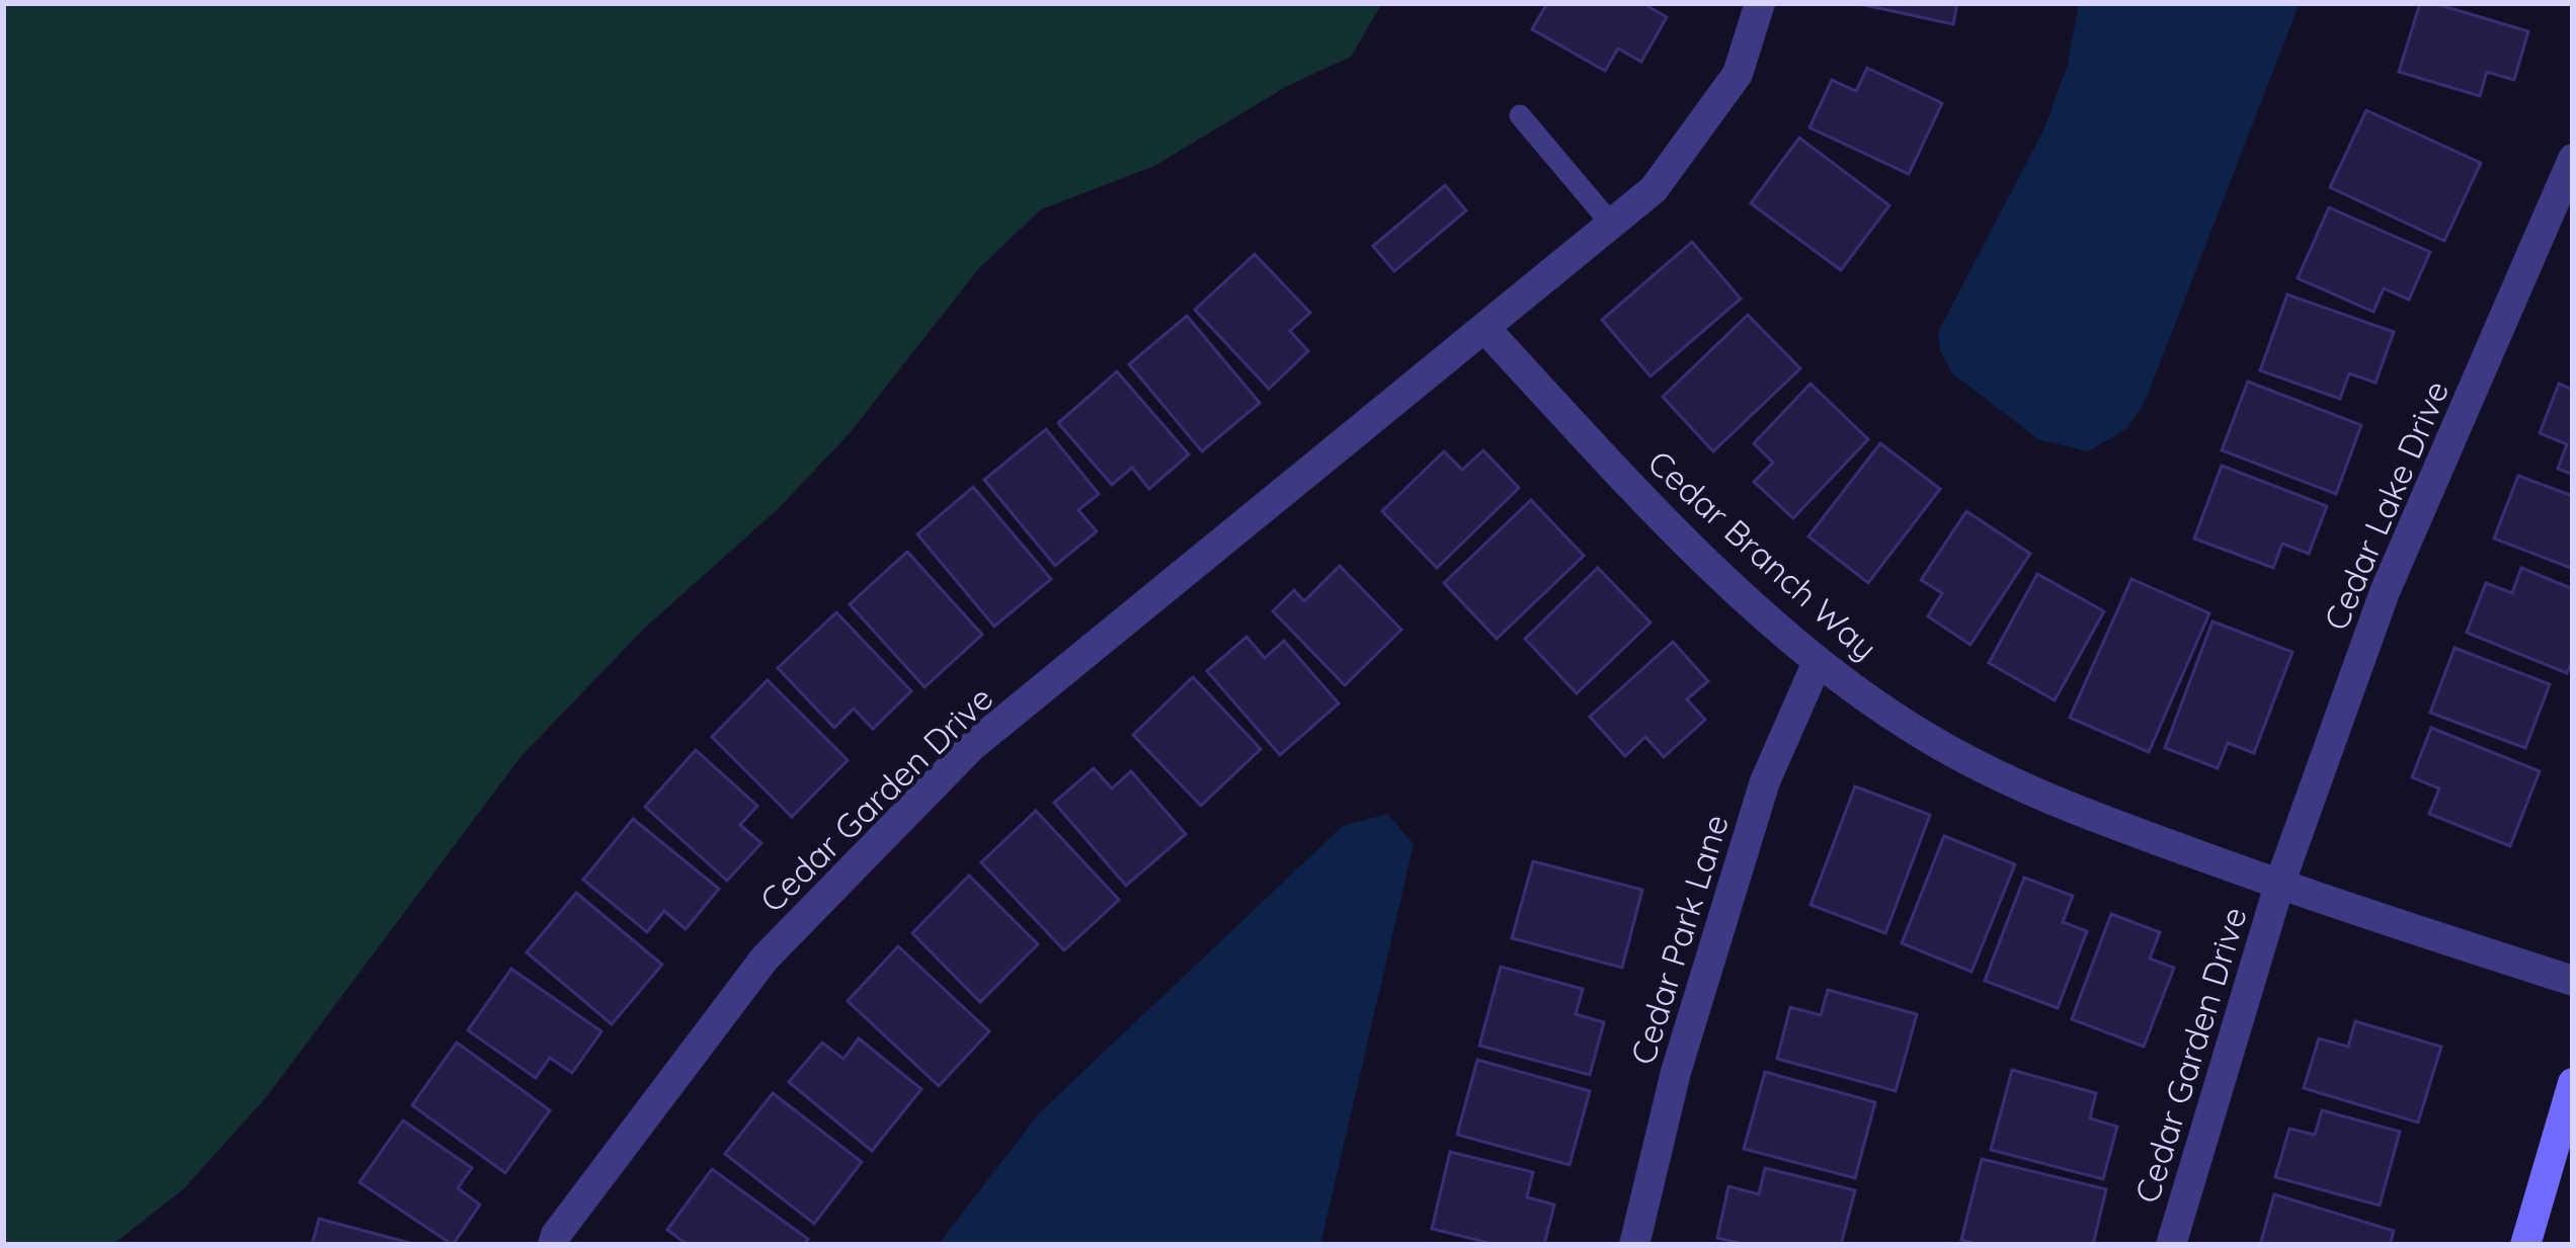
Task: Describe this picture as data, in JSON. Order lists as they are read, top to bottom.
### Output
{
  "streets": {
    "street": [
      "Cedar Lake Drive",
      "Cedar Branch Way",
      "Cedar Garden Drive",
      "Cedar Park Lane"
    ]
  },
  "crossings": [
    ["Cedar Lake Drive", "Cedar Branch Way"],
    ["Cedar Lake Drive", "Cedar Garden Drive"],
    ["Cedar Branch Way", "Cedar Garden Drive"],
    ["Cedar Branch Way", "Cedar Park Lane"]
  ]
}
